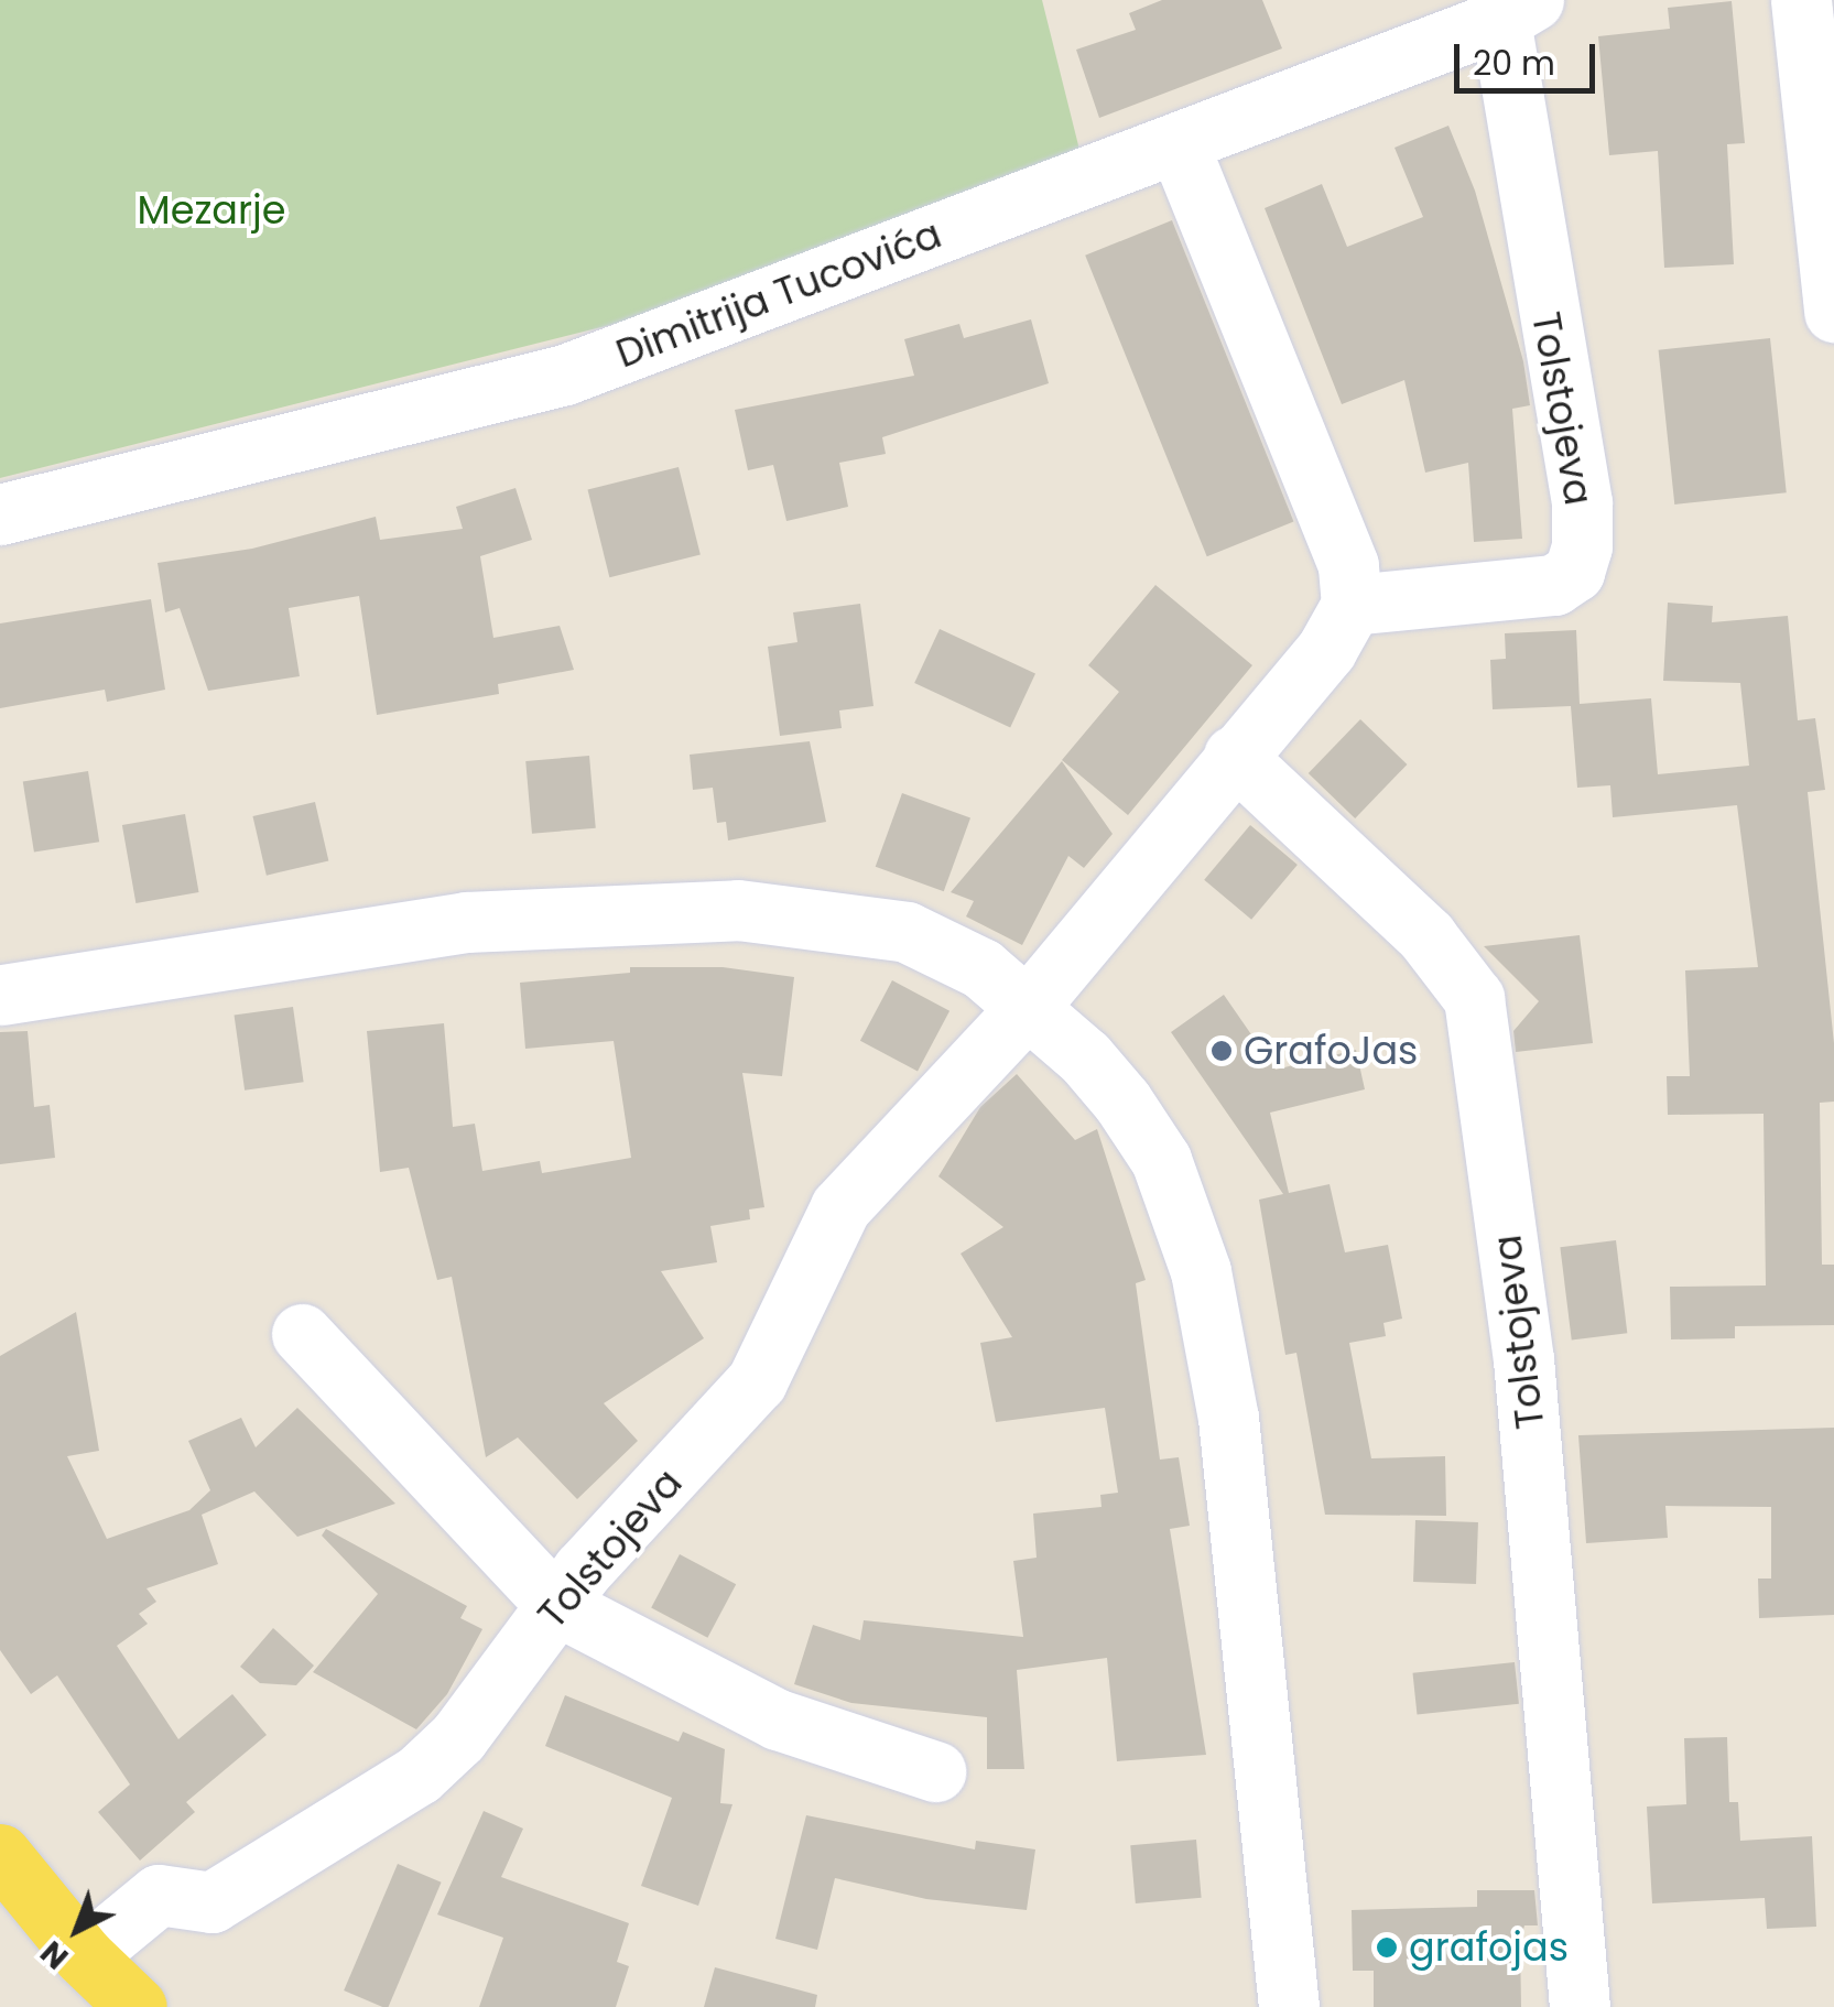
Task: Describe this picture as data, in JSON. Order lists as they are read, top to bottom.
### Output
{
  "streets": {
    "street": ["Dimitrija Tucovića", "Tolstojeva"]
  },
  "crossings": [
    ["Dimitrija Tucovića", "Tolstojeva"]
  ],
  "parks": ["Mezarje"],
  "places": ["GrafoJas", "grafojas"],
  "scale_bar": "20 m",
  "north": "bottom left"
}
